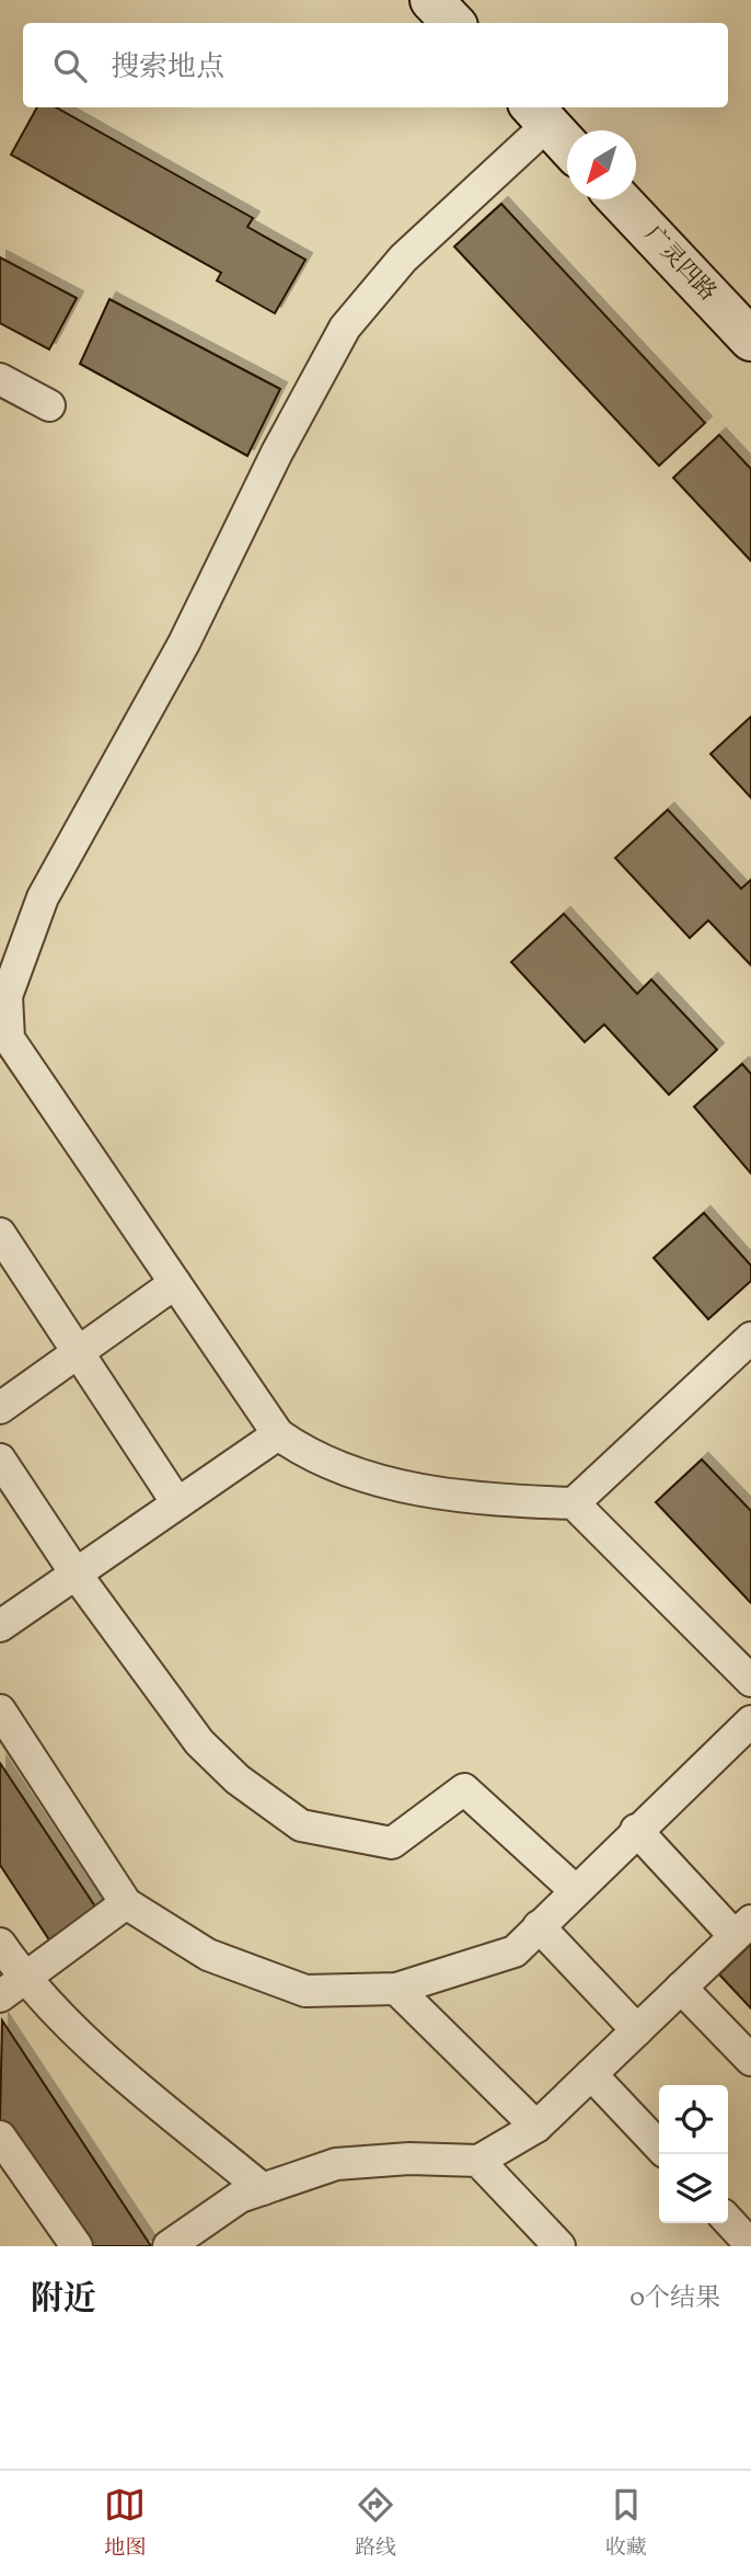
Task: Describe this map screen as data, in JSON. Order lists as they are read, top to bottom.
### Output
{
  "streets": {
    "main road": ["广灵四路"]
  },
  "north": "bottom left",
  "page": {
    "search": "搜索地点",
    "heading": ["附近", "0个结果"],
    "nav": ["地图", "路线", "收藏"]
  }
}
